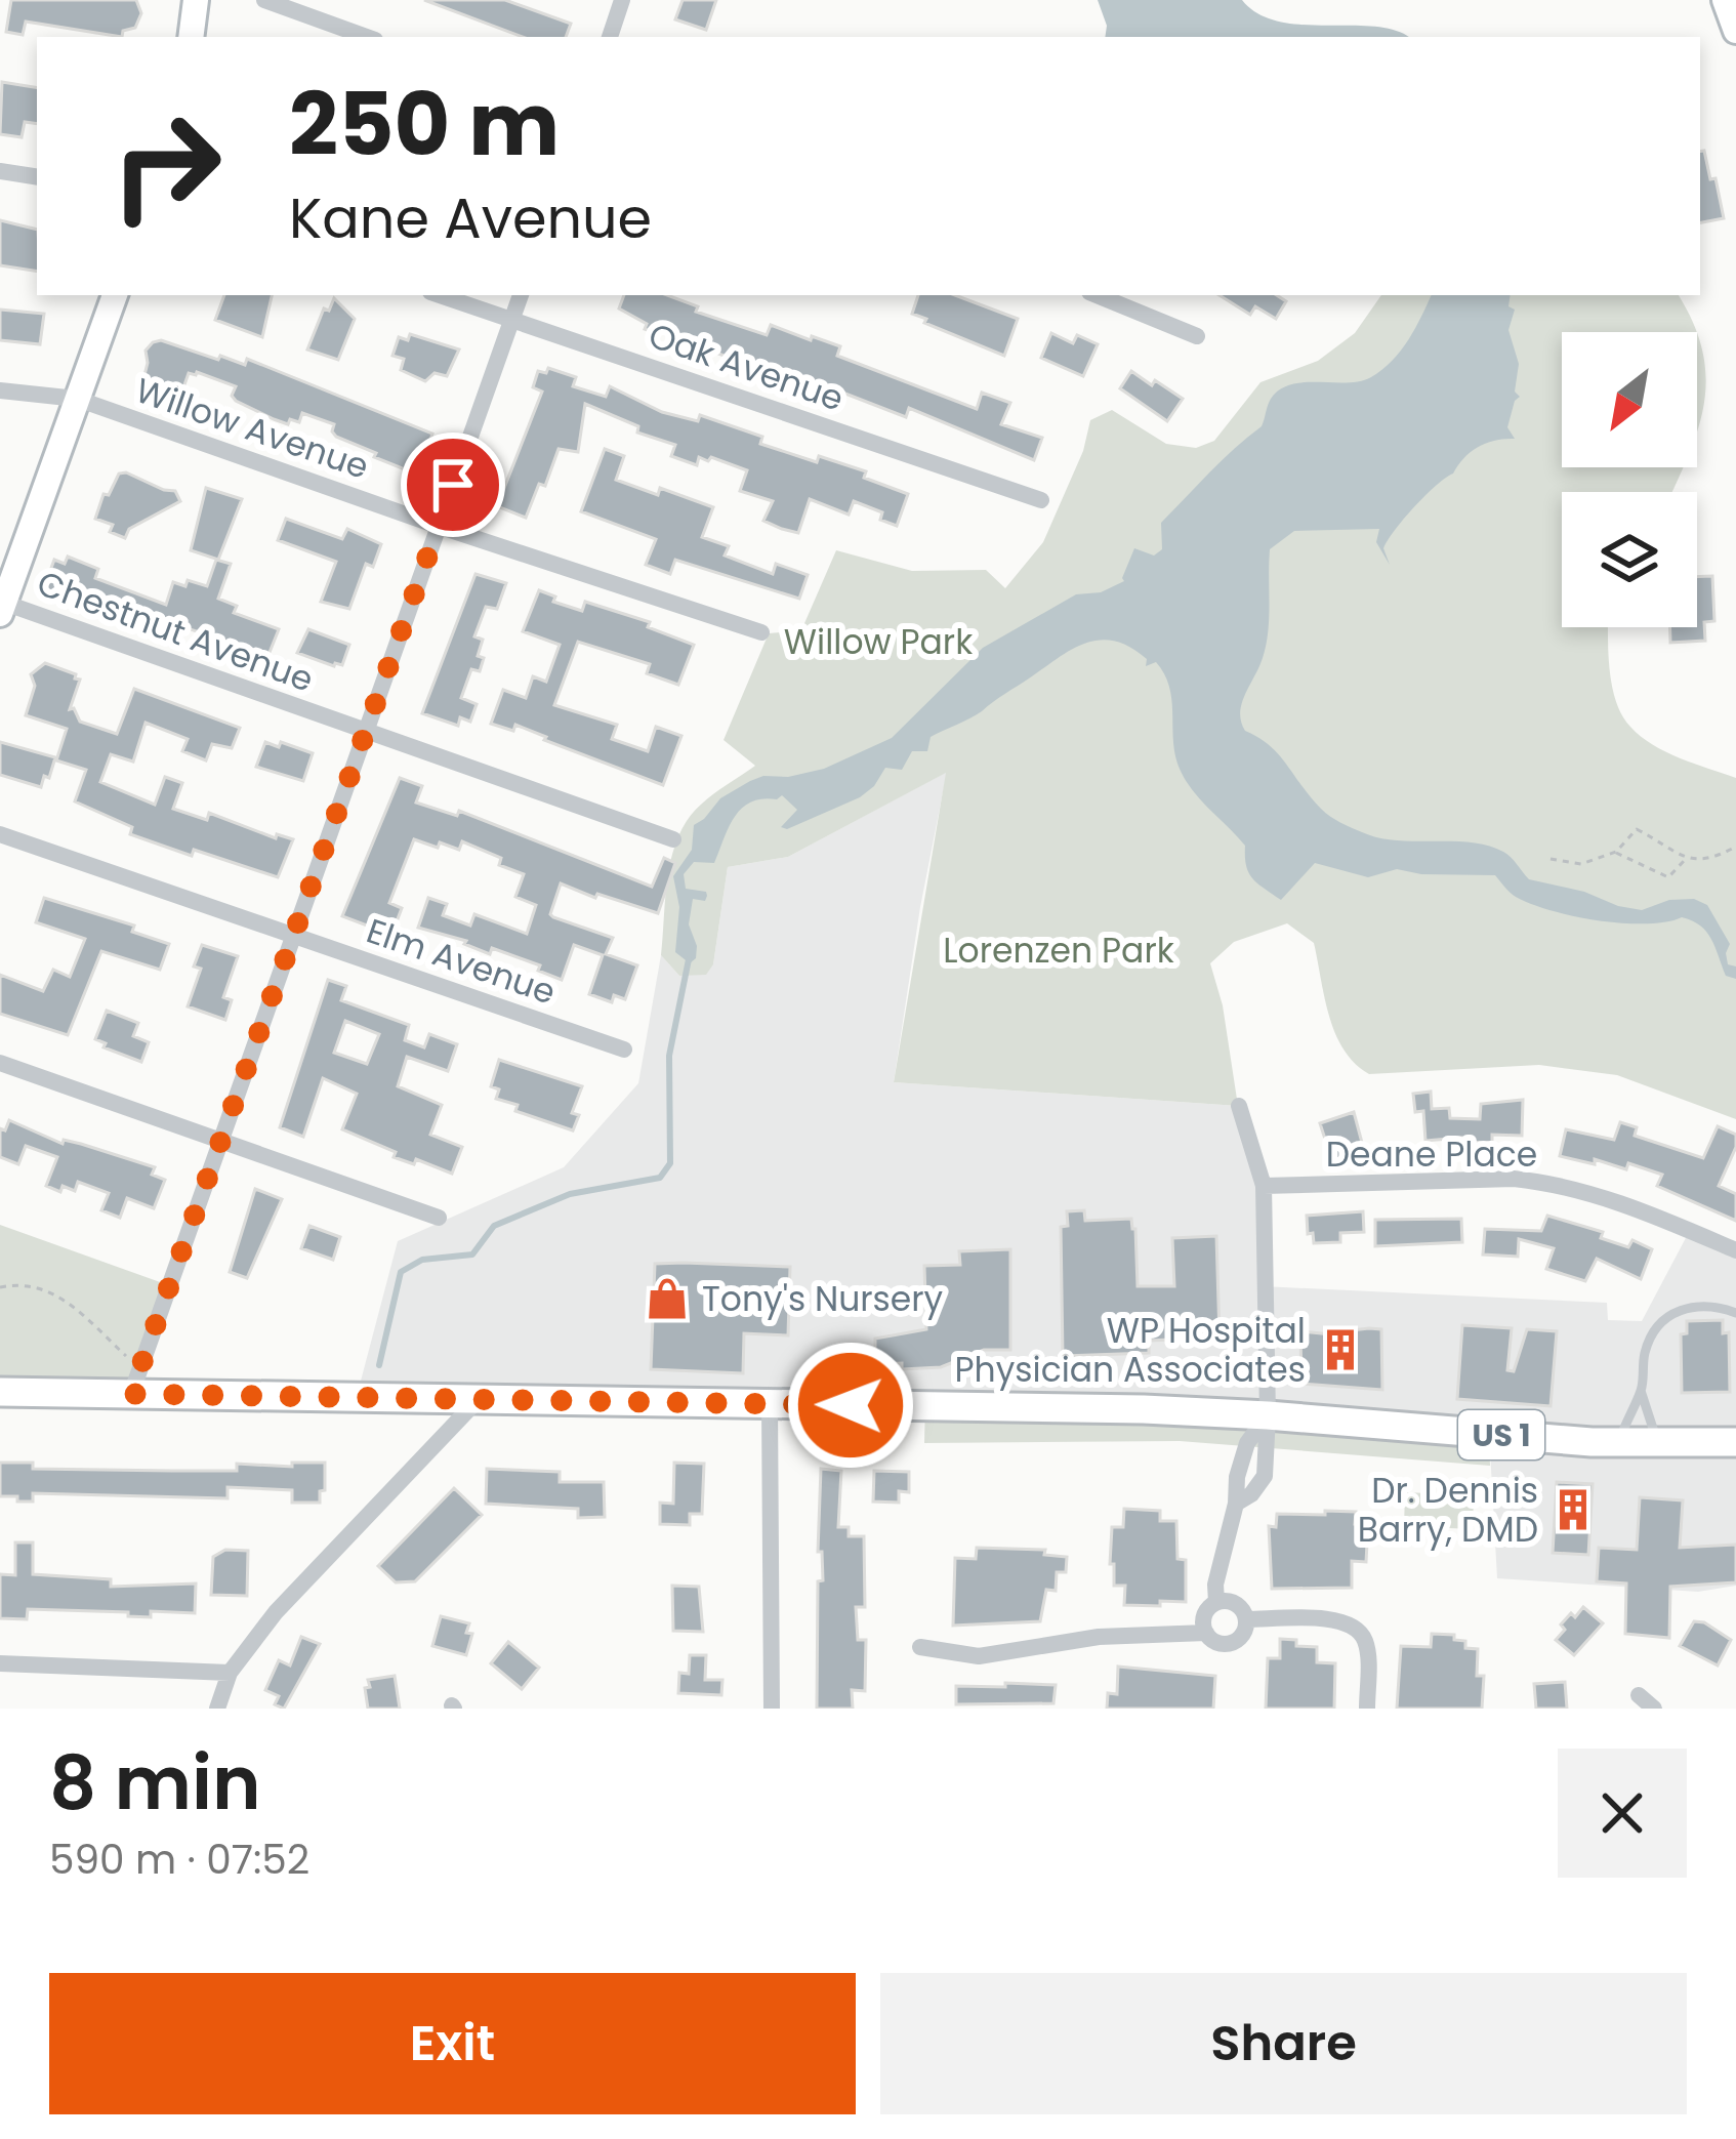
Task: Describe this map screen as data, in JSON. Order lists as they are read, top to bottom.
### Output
{
  "streets": {
    "main road": ["US 1"],
    "street": [
      "Oak Avenue",
      "Willow Avenue",
      "Chestnut Avenue",
      "Elm Avenue",
      "Deane Place"
    ]
  },
  "parks": ["Willow Park", "Lorenzen Park"],
  "places": {
    "shop": ["Tony's Nursery"],
    "building": ["WP Hospital Physician Associates", "Dr. Dennis Barry, DMD"]
  },
  "north": "bottom left",
  "page": {
    "turn": ["250 m", "Kane Avenue"],
    "heading": ["8 min", "590 m · 07:52"],
    "buttons": ["Exit", "Share"]
  }
}
